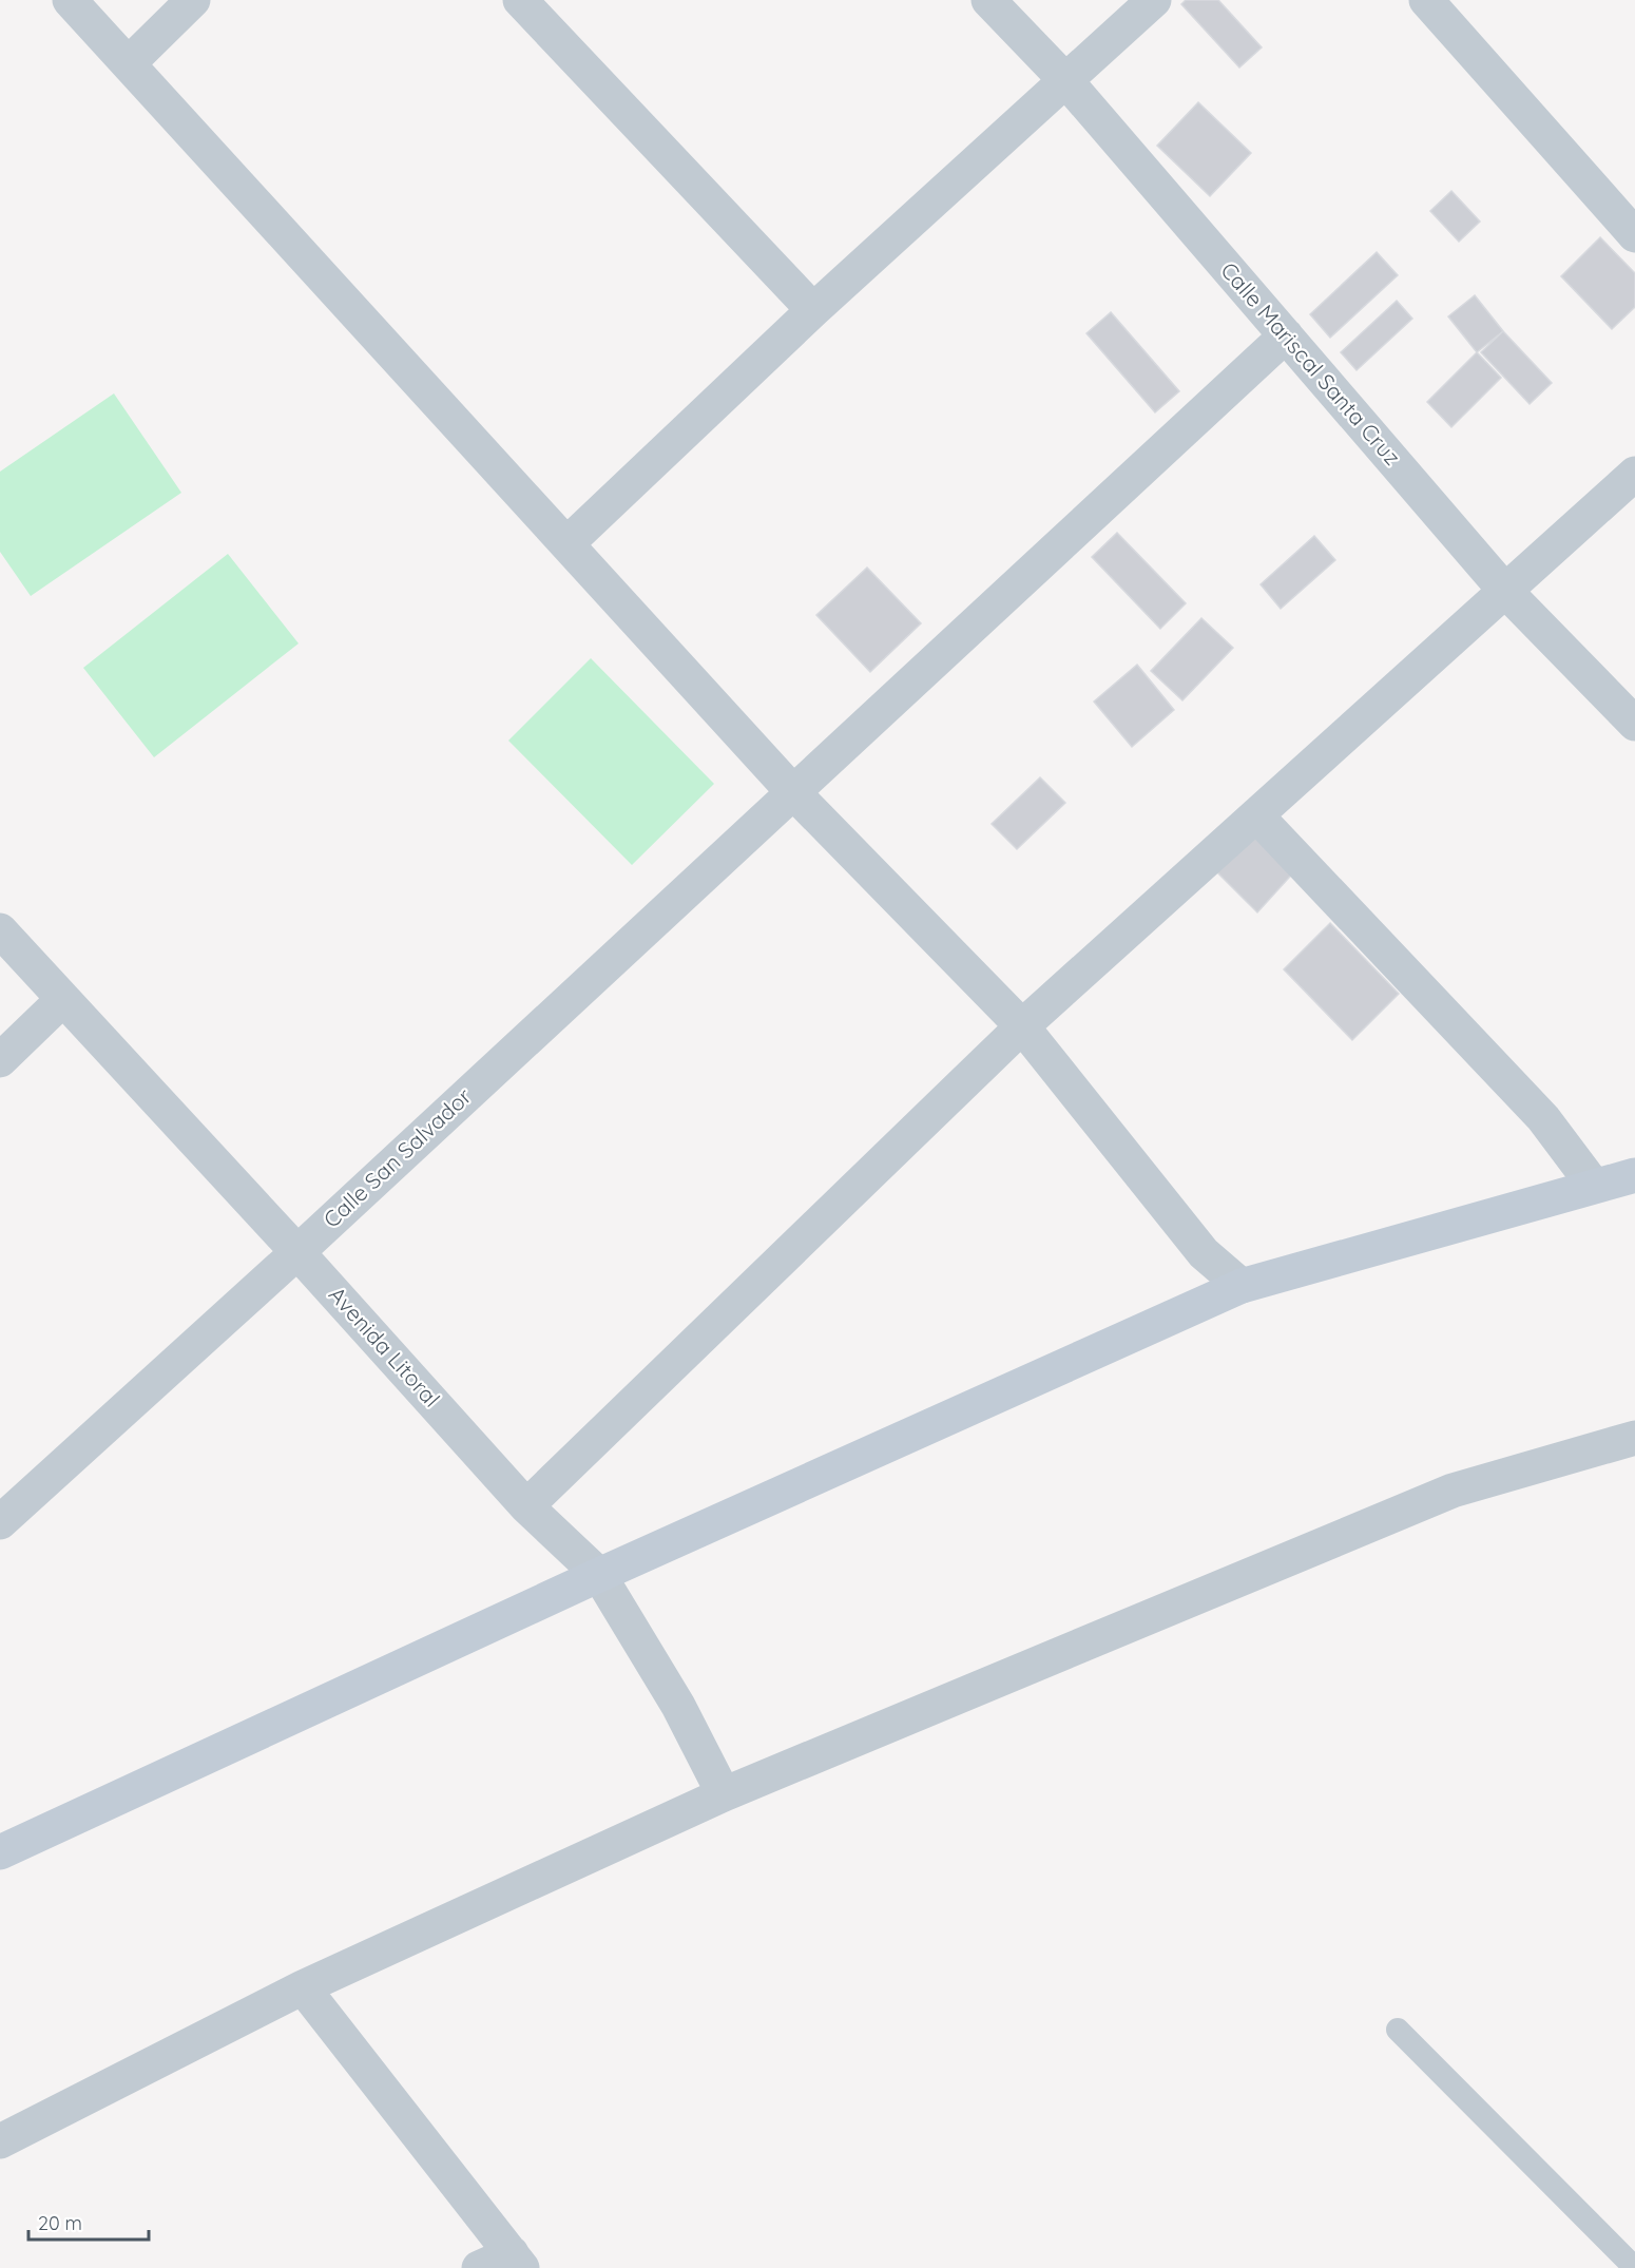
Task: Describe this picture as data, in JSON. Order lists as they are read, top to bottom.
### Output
{
  "streets": {
    "street": ["Calle Mariscal Santa Cruz", "Calle San Salvador", "Avenida Litoral"]
  },
  "crossings": [
    ["Calle Mariscal Santa Cruz", "Calle San Salvador"],
    ["Calle San Salvador", "Avenida Litoral"]
  ],
  "scale_bar": "20 m"
}
